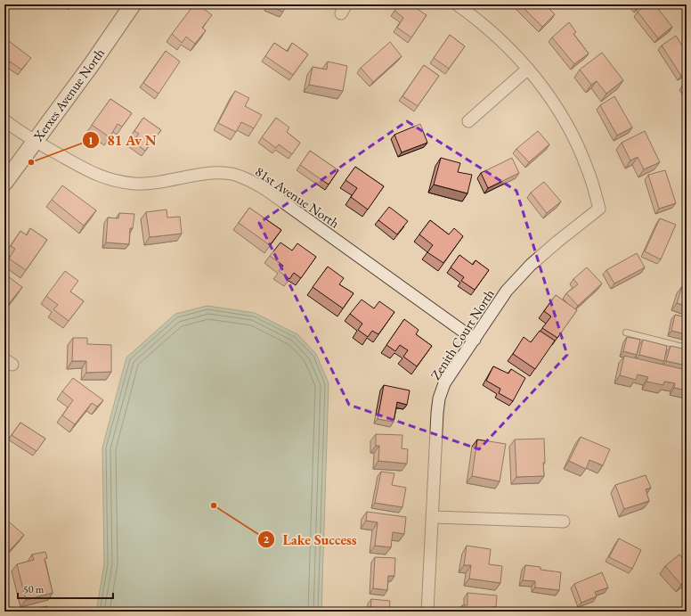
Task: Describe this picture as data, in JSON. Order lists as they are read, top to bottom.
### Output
{
  "streets": {
    "street": ["Xerxes Avenue North", "81st Avenue North", "Zenith Court North"]
  },
  "crossings": [
    ["Xerxes Avenue North", "81st Avenue North"],
    ["81st Avenue North", "Zenith Court North"]
  ],
  "places": ["81 Av N", "Lake Success"],
  "scale_bar": "50 m"
}
